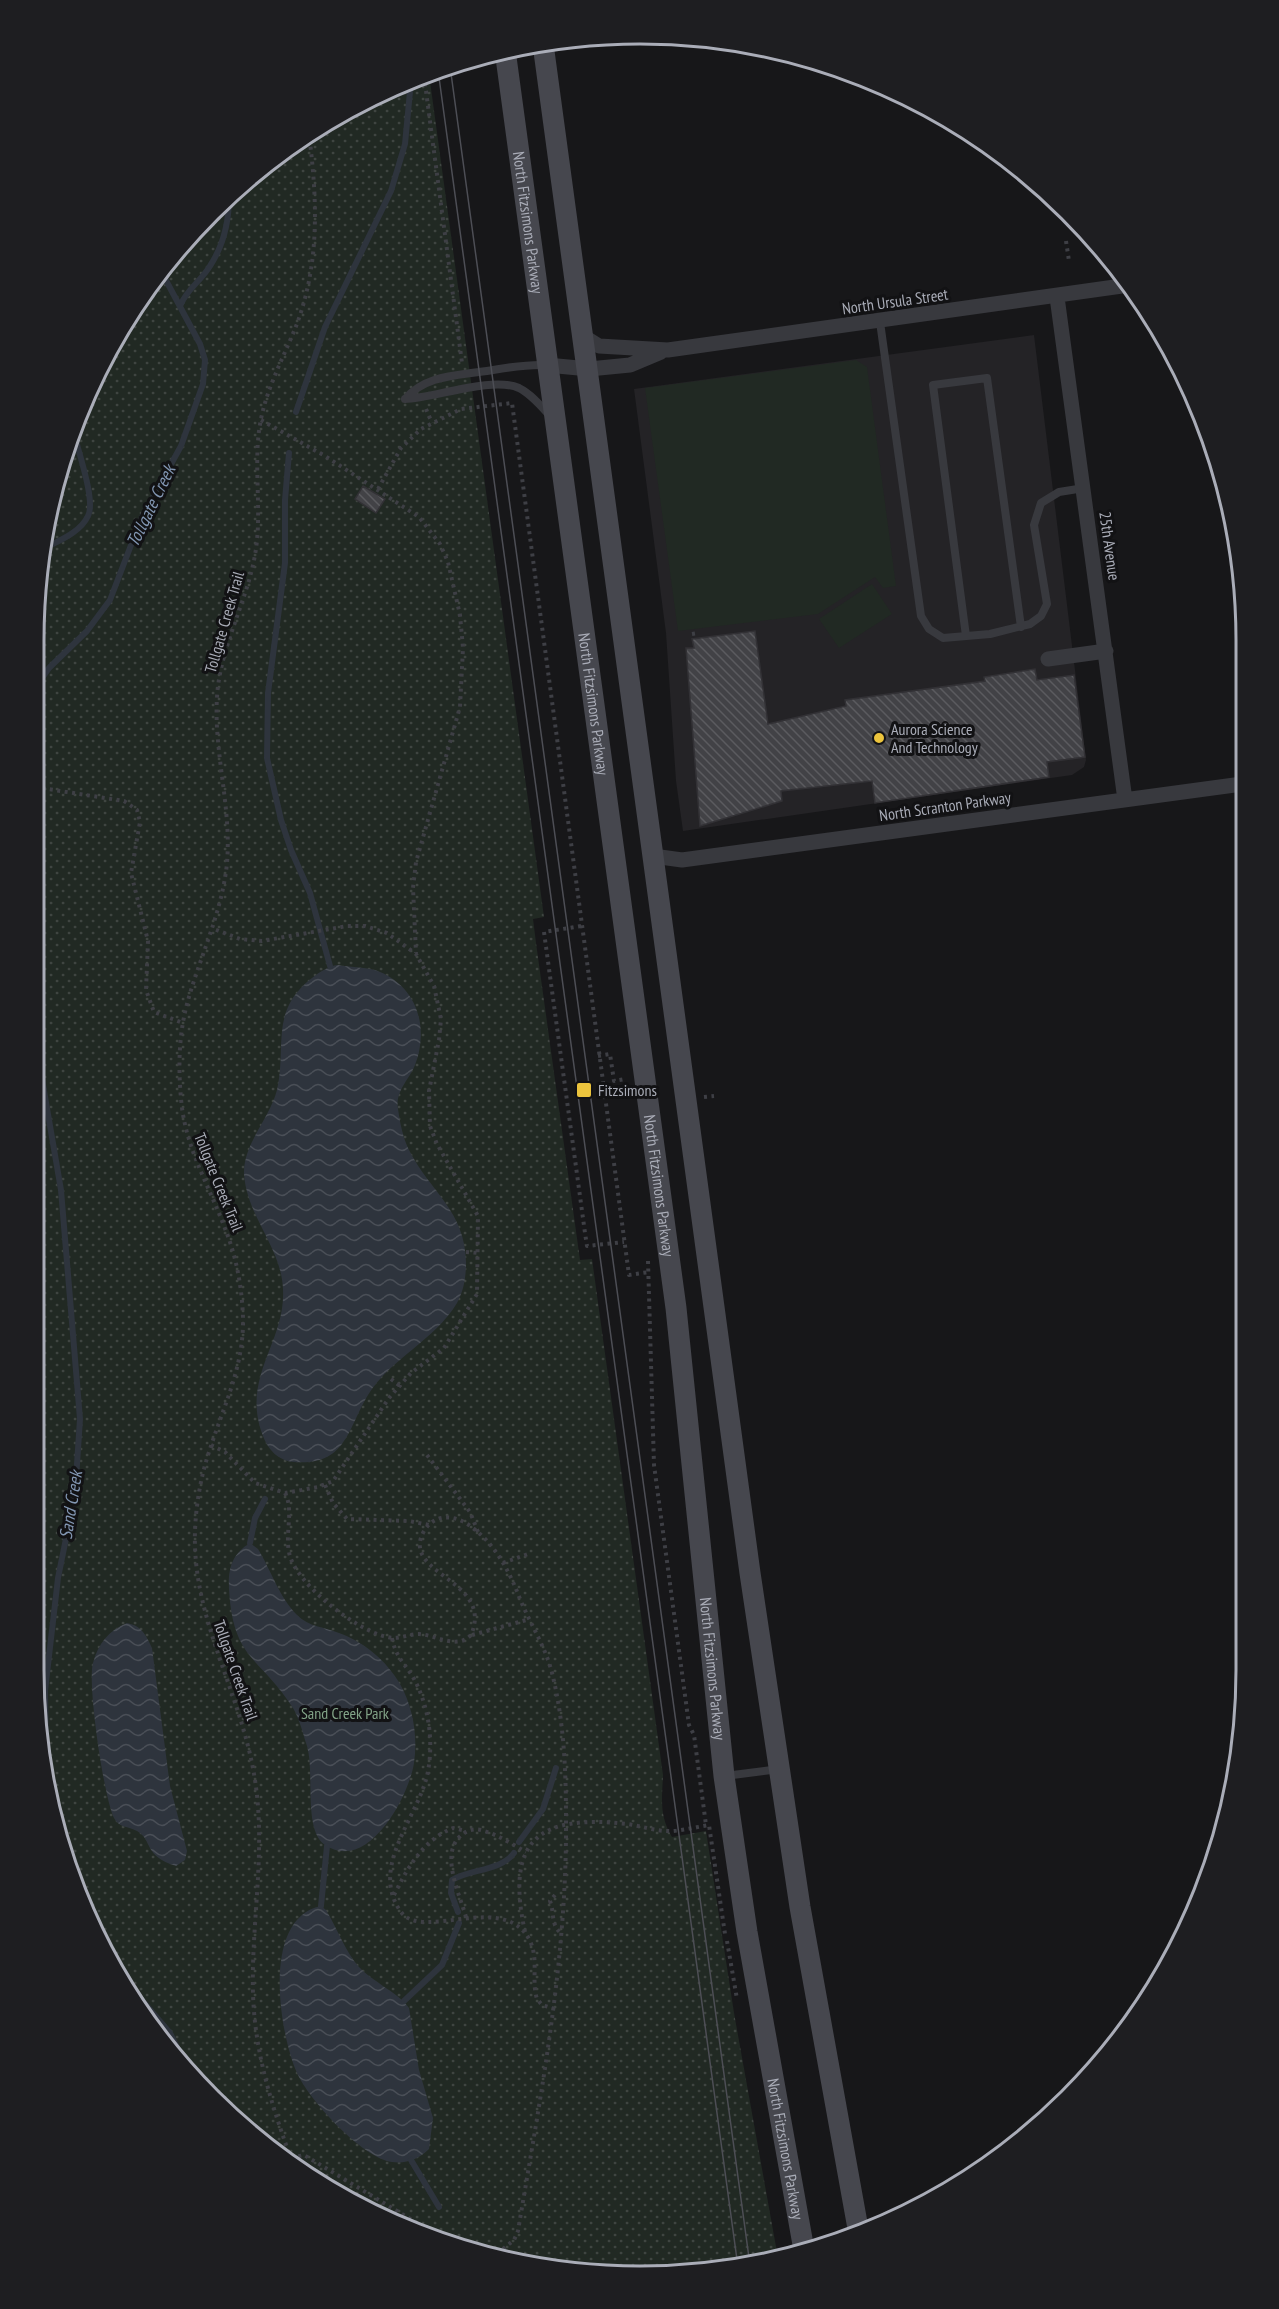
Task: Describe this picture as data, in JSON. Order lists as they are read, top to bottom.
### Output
{
  "streets": {
    "main road": ["North Fitzsimons Parkway"],
    "street": ["North Ursula Street", "25th Avenue", "North Scranton Parkway"],
    "path": ["Tollgate Creek Trail"]
  },
  "crossings": [
    ["North Fitzsimons Parkway", "North Ursula Street"],
    ["North Ursula Street", "25th Avenue"],
    ["25th Avenue", "North Scranton Parkway"]
  ],
  "water": ["Tollgate Creek", "Sand Creek"],
  "parks": ["Sand Creek Park"],
  "places": {
    "other": ["Aurora Science And Technology"],
    "transit": ["Fitzsimons"]
  }
}
